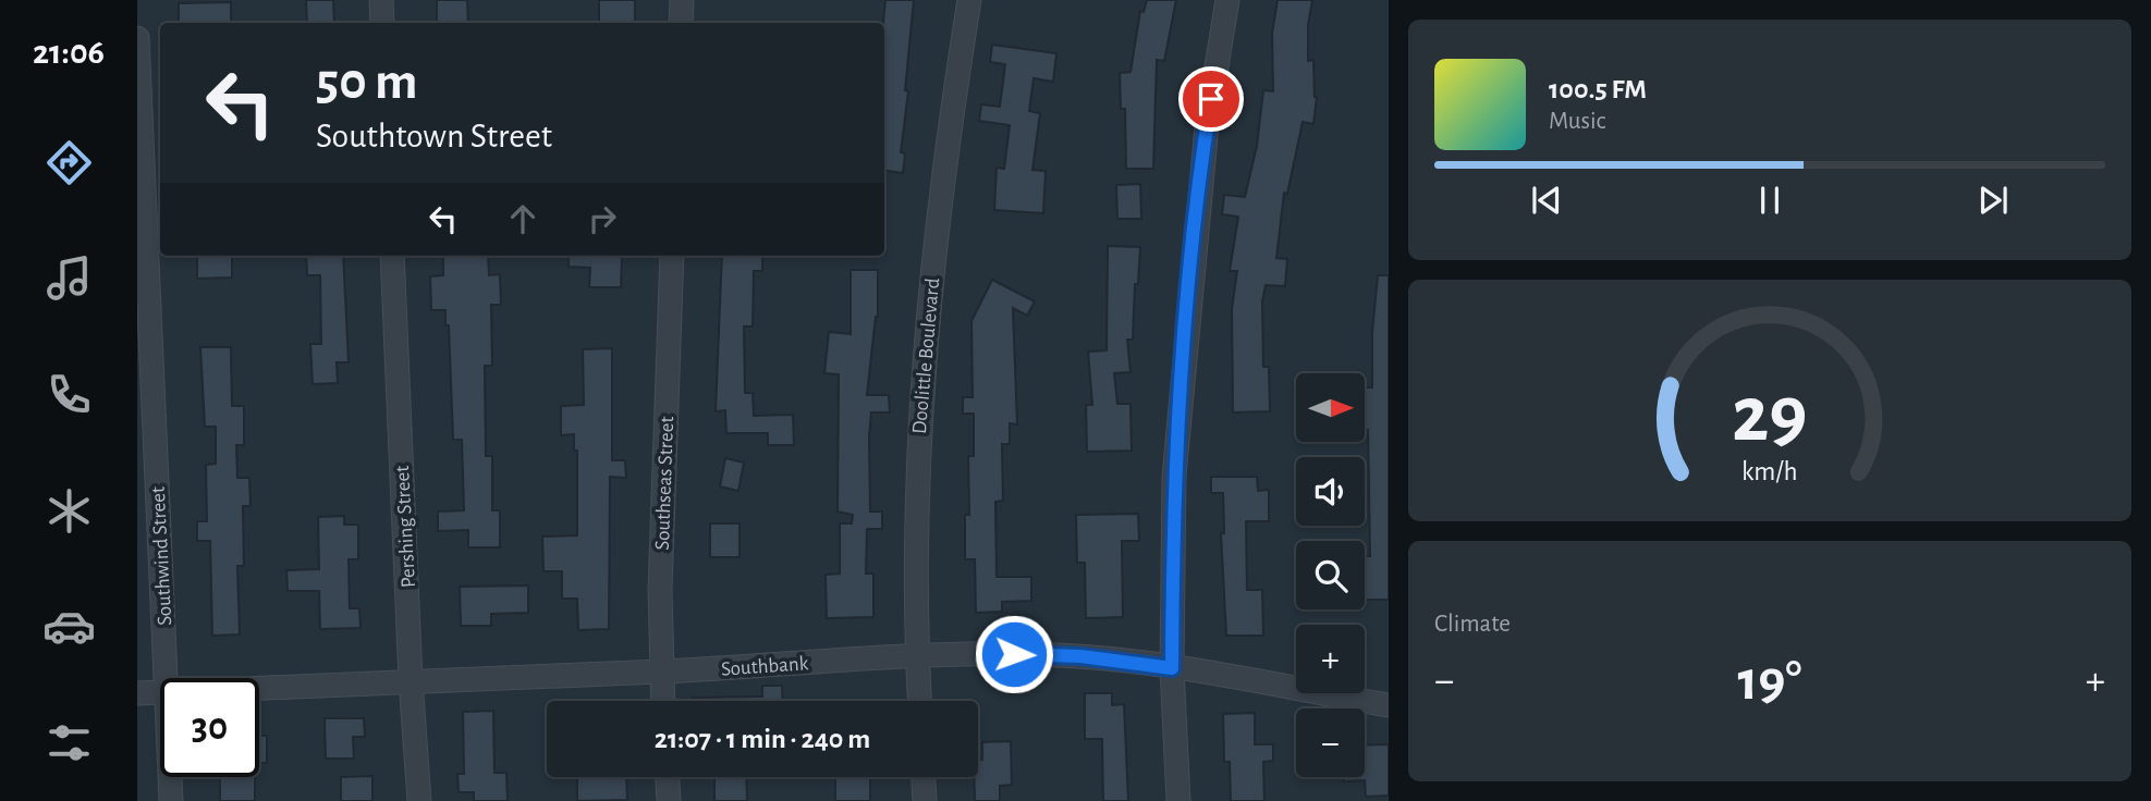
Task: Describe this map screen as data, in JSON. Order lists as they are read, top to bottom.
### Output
{
  "streets": {
    "street": [
      "Doolittle Boulevard",
      "Southseas Street",
      "Pershing Street",
      "Southwind Street",
      "Southbank"
    ]
  },
  "crossings": [
    ["Doolittle Boulevard", "Southbank"],
    ["Southseas Street", "Southbank"],
    ["Pershing Street", "Southbank"]
  ],
  "north": "right",
  "page": {
    "tabs": "21:06",
    "turn": ["50 m", "Southtown Street"],
    "song": ["100.5 FM", "Music"],
    "map_buttons": ["+", "−"],
    "tile": "Climate",
    "heat": ["−", "19°", "+"],
    "limit": "30",
    "trip": "21:07 · 1 min · 240 m",
    "gauge": ["29", "km/h"]
  }
}
